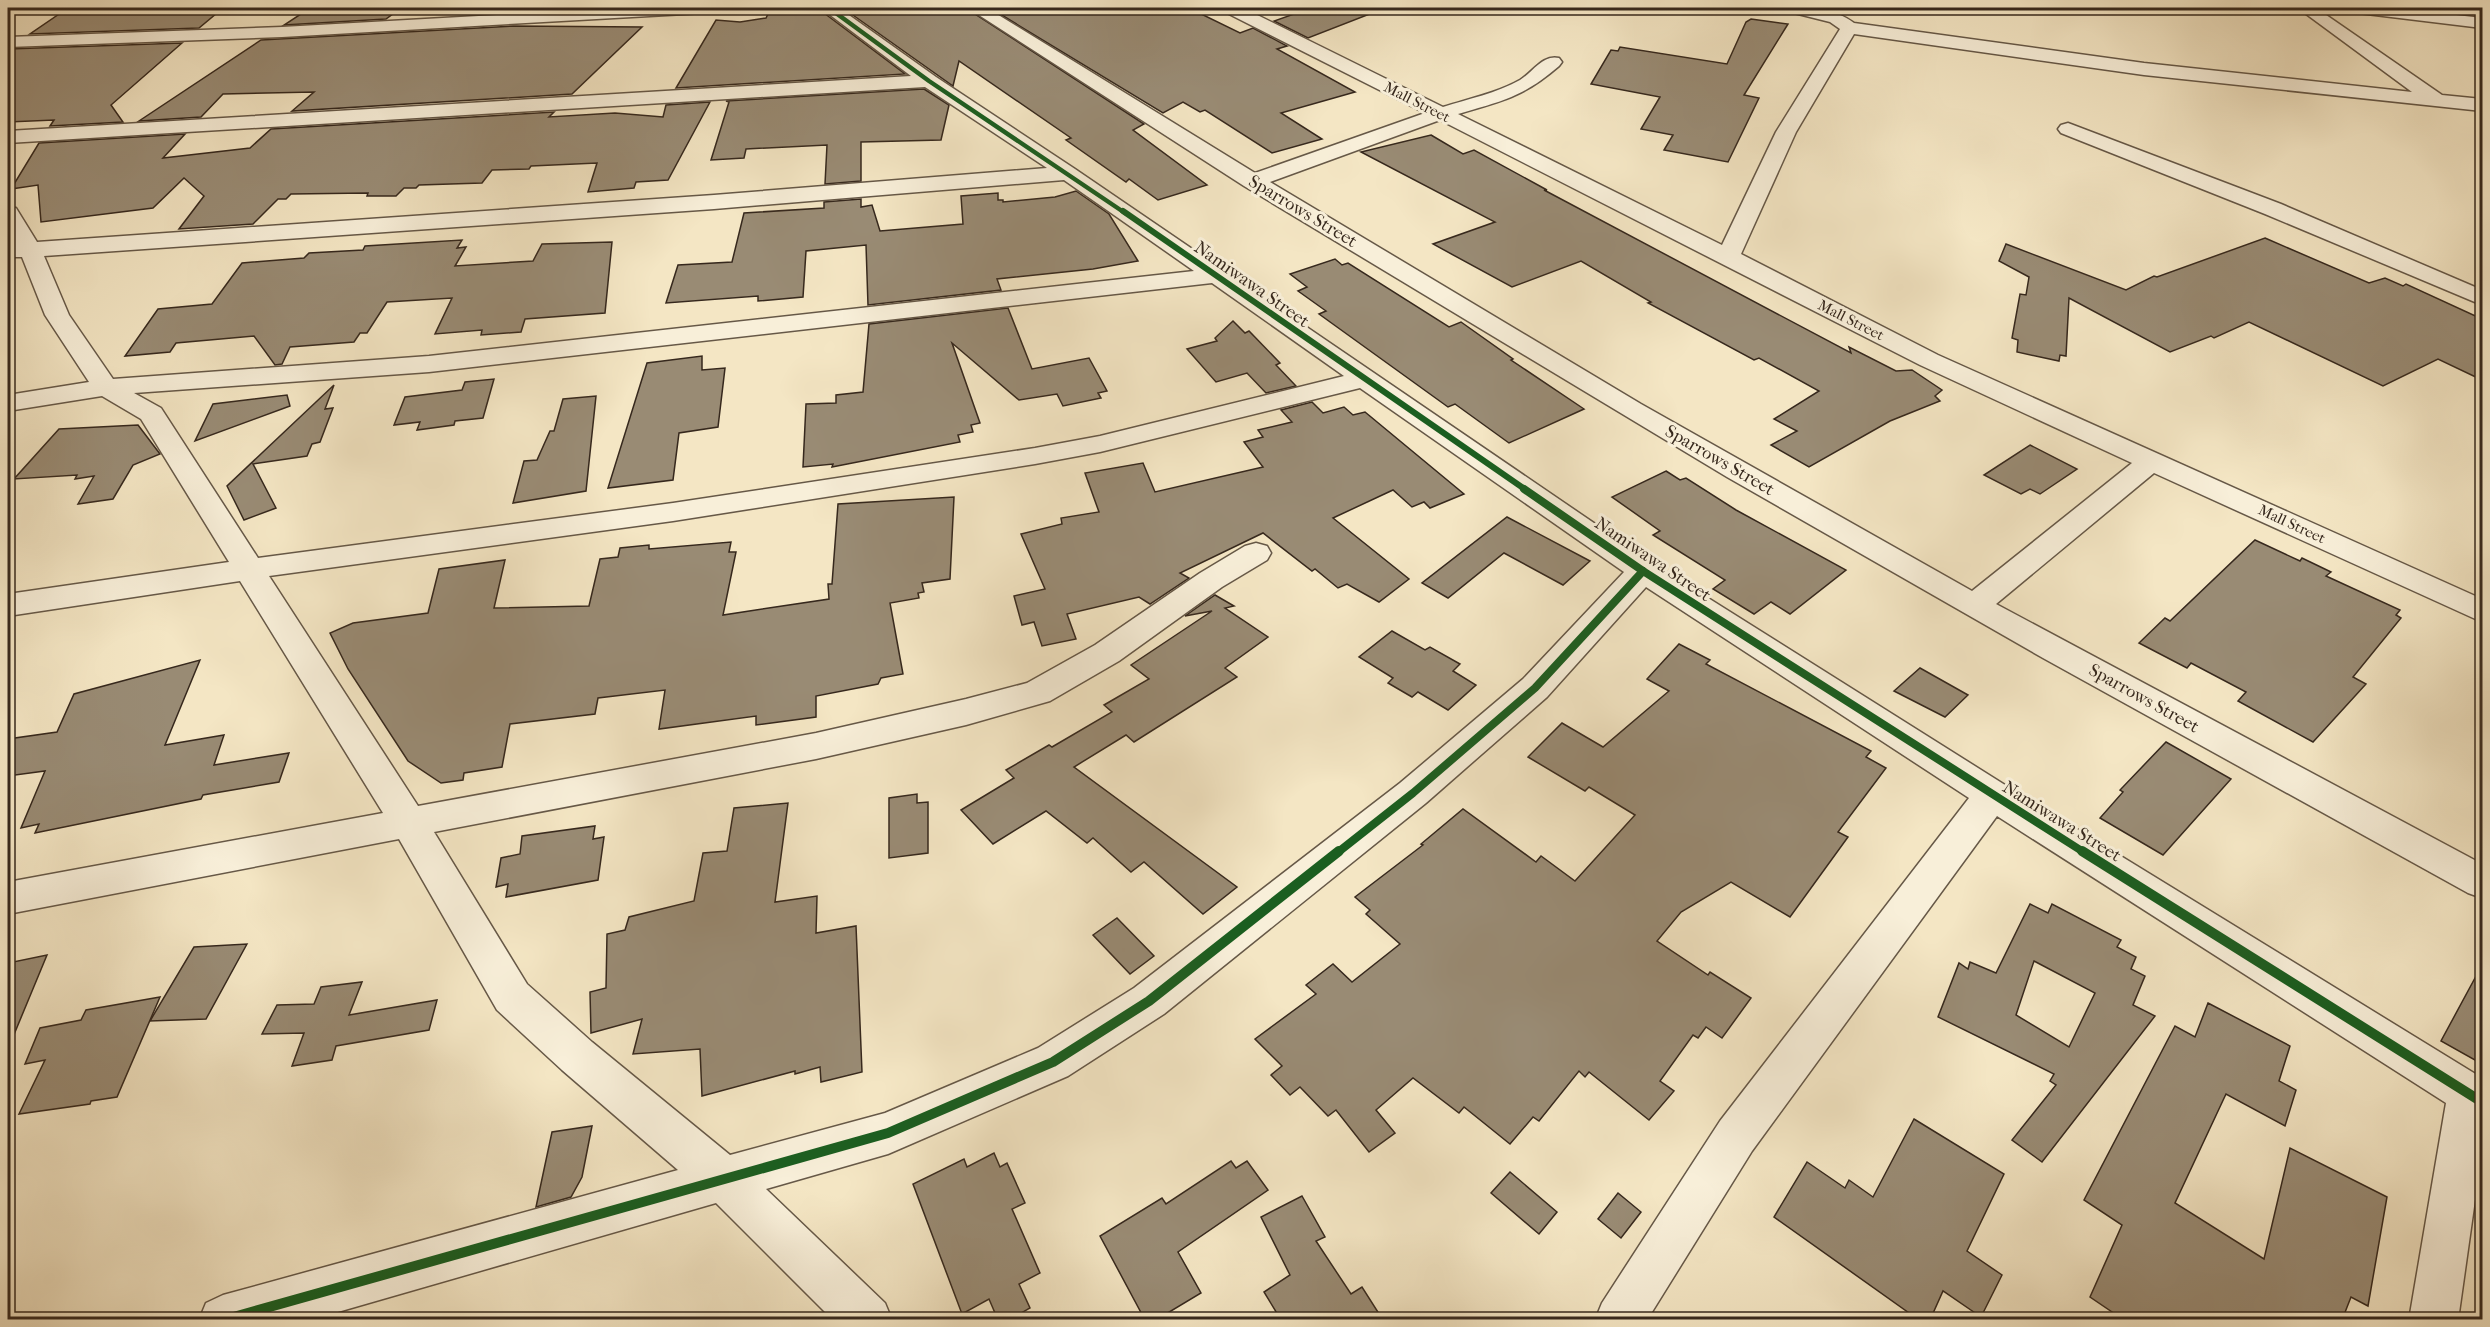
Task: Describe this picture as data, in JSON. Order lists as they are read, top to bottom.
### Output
{
  "streets": {
    "street": ["Mall Street", "Sparrows Street", "Namiwawa Street"]
  }
}
